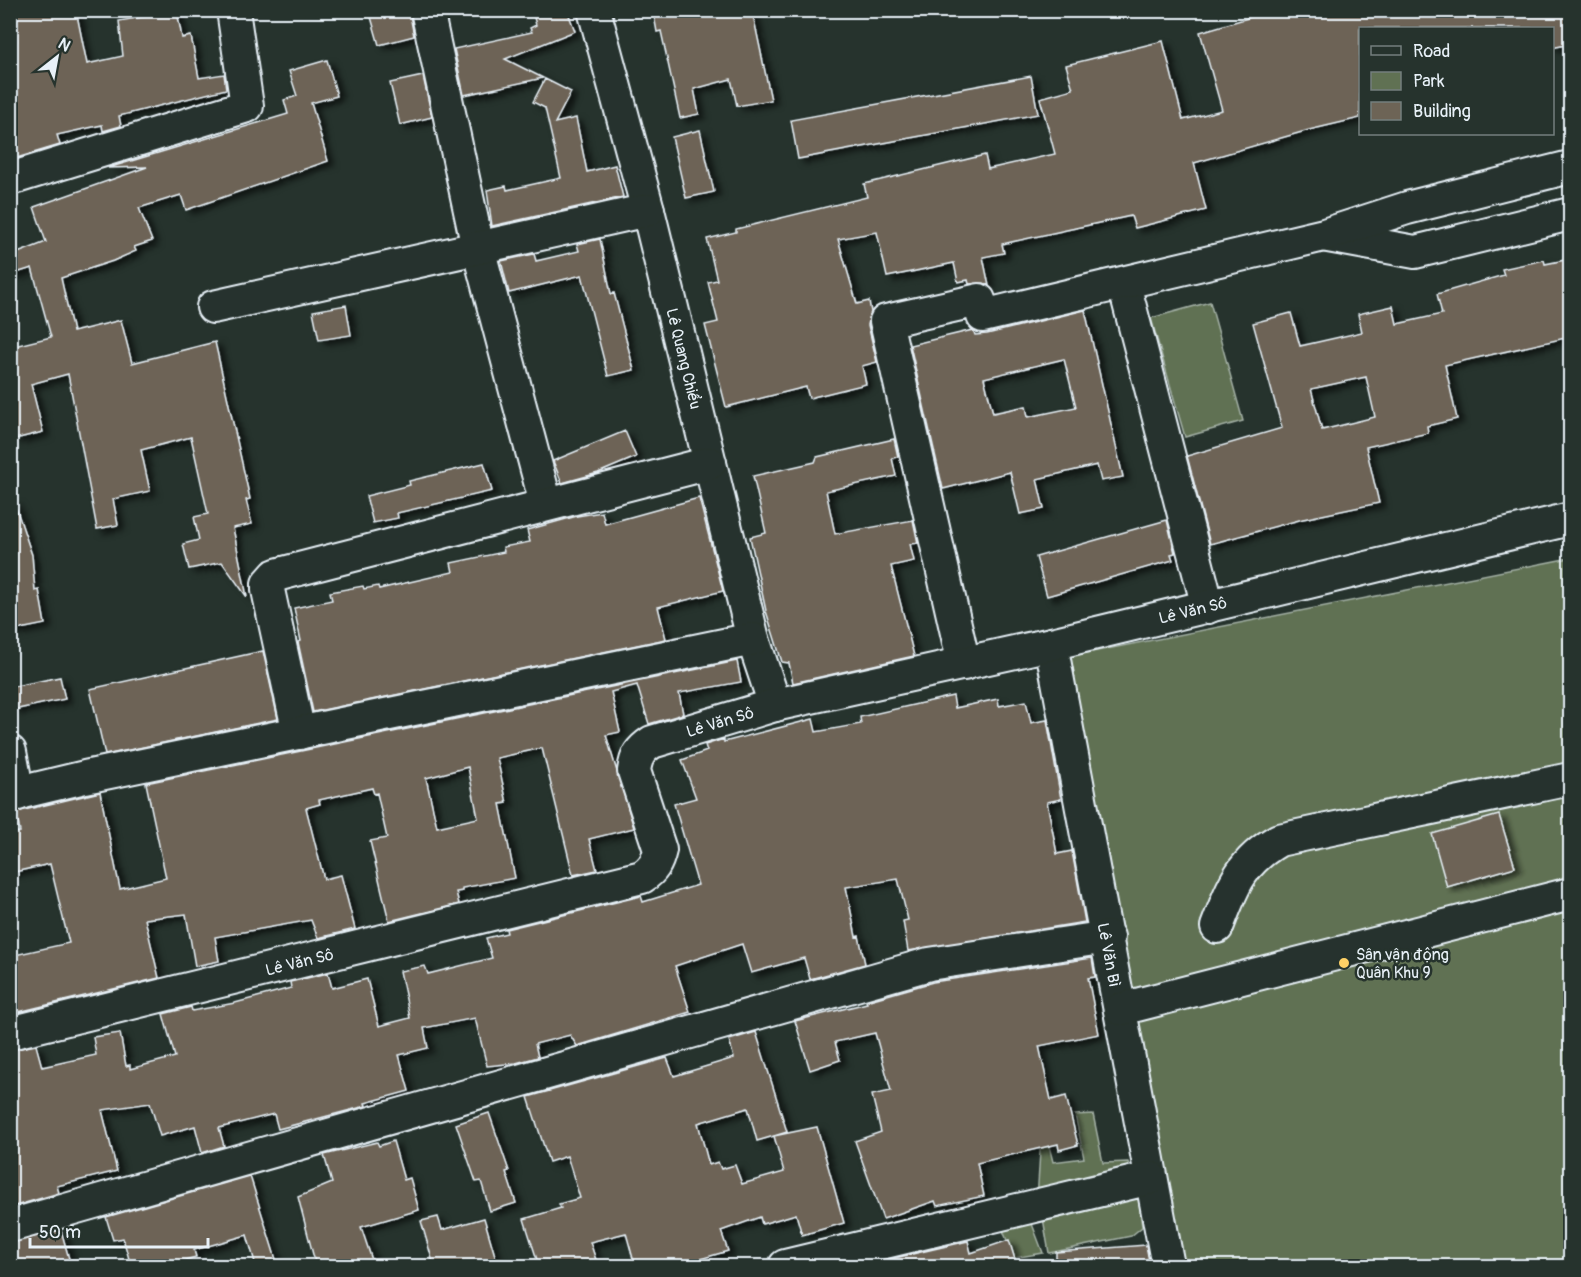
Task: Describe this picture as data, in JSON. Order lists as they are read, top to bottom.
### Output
{
  "streets": {
    "street": ["Lê Quang Chiểu", "Lê Văn Sô", "Lê Văn Bì"]
  },
  "crossings": [
    ["Lê Quang Chiểu", "Lê Văn Sô"],
    ["Lê Văn Sô", "Lê Văn Bì"]
  ],
  "places": ["Sân vận động Quân Khu 9"],
  "legend": ["Road", "Park", "Building"],
  "scale_bar": "50 m",
  "north": "top right"
}
